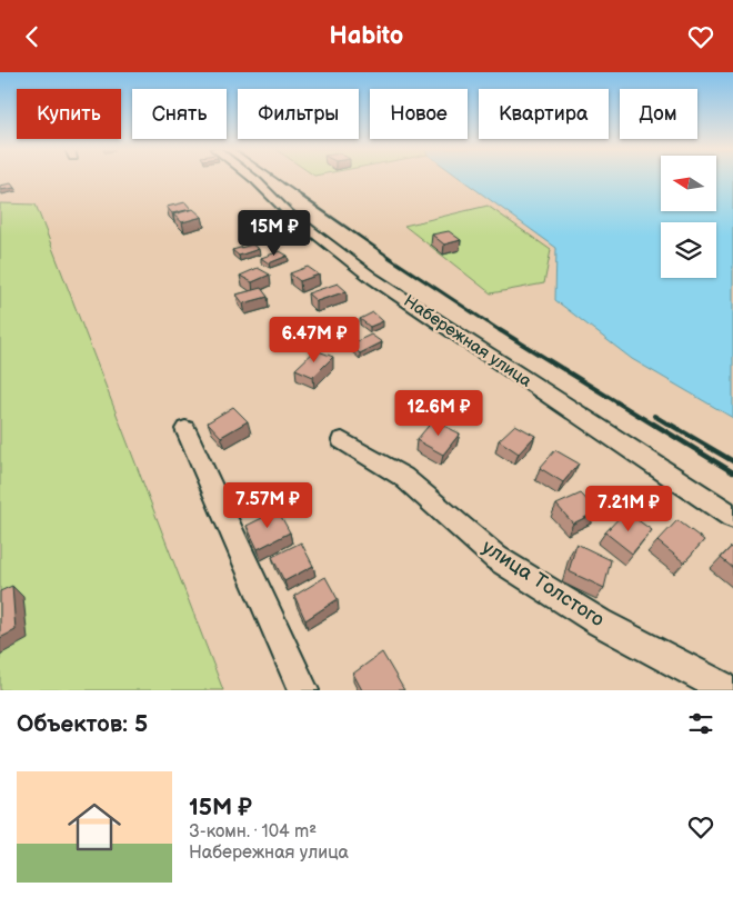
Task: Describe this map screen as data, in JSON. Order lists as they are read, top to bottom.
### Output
{
  "streets": {
    "street": ["Набережная улица", "улица Толстого"]
  },
  "north": "left",
  "page": {
    "header": "Habito",
    "chip": [
      "Купить",
      "Снять",
      "Фильтры",
      "Новое",
      "Квартира",
      "Дом"
    ],
    "price": [
      "15M ₽",
      "6.47M ₽",
      "12.6M ₽",
      "7.57M ₽",
      "7.21M ₽"
    ],
    "heading": "Объектов: 5",
    "list": [
      {
        "name": "15M ₽",
        "note": "3-комн. · 104 m² · Набережная улица"
      }
    ]
  }
}
